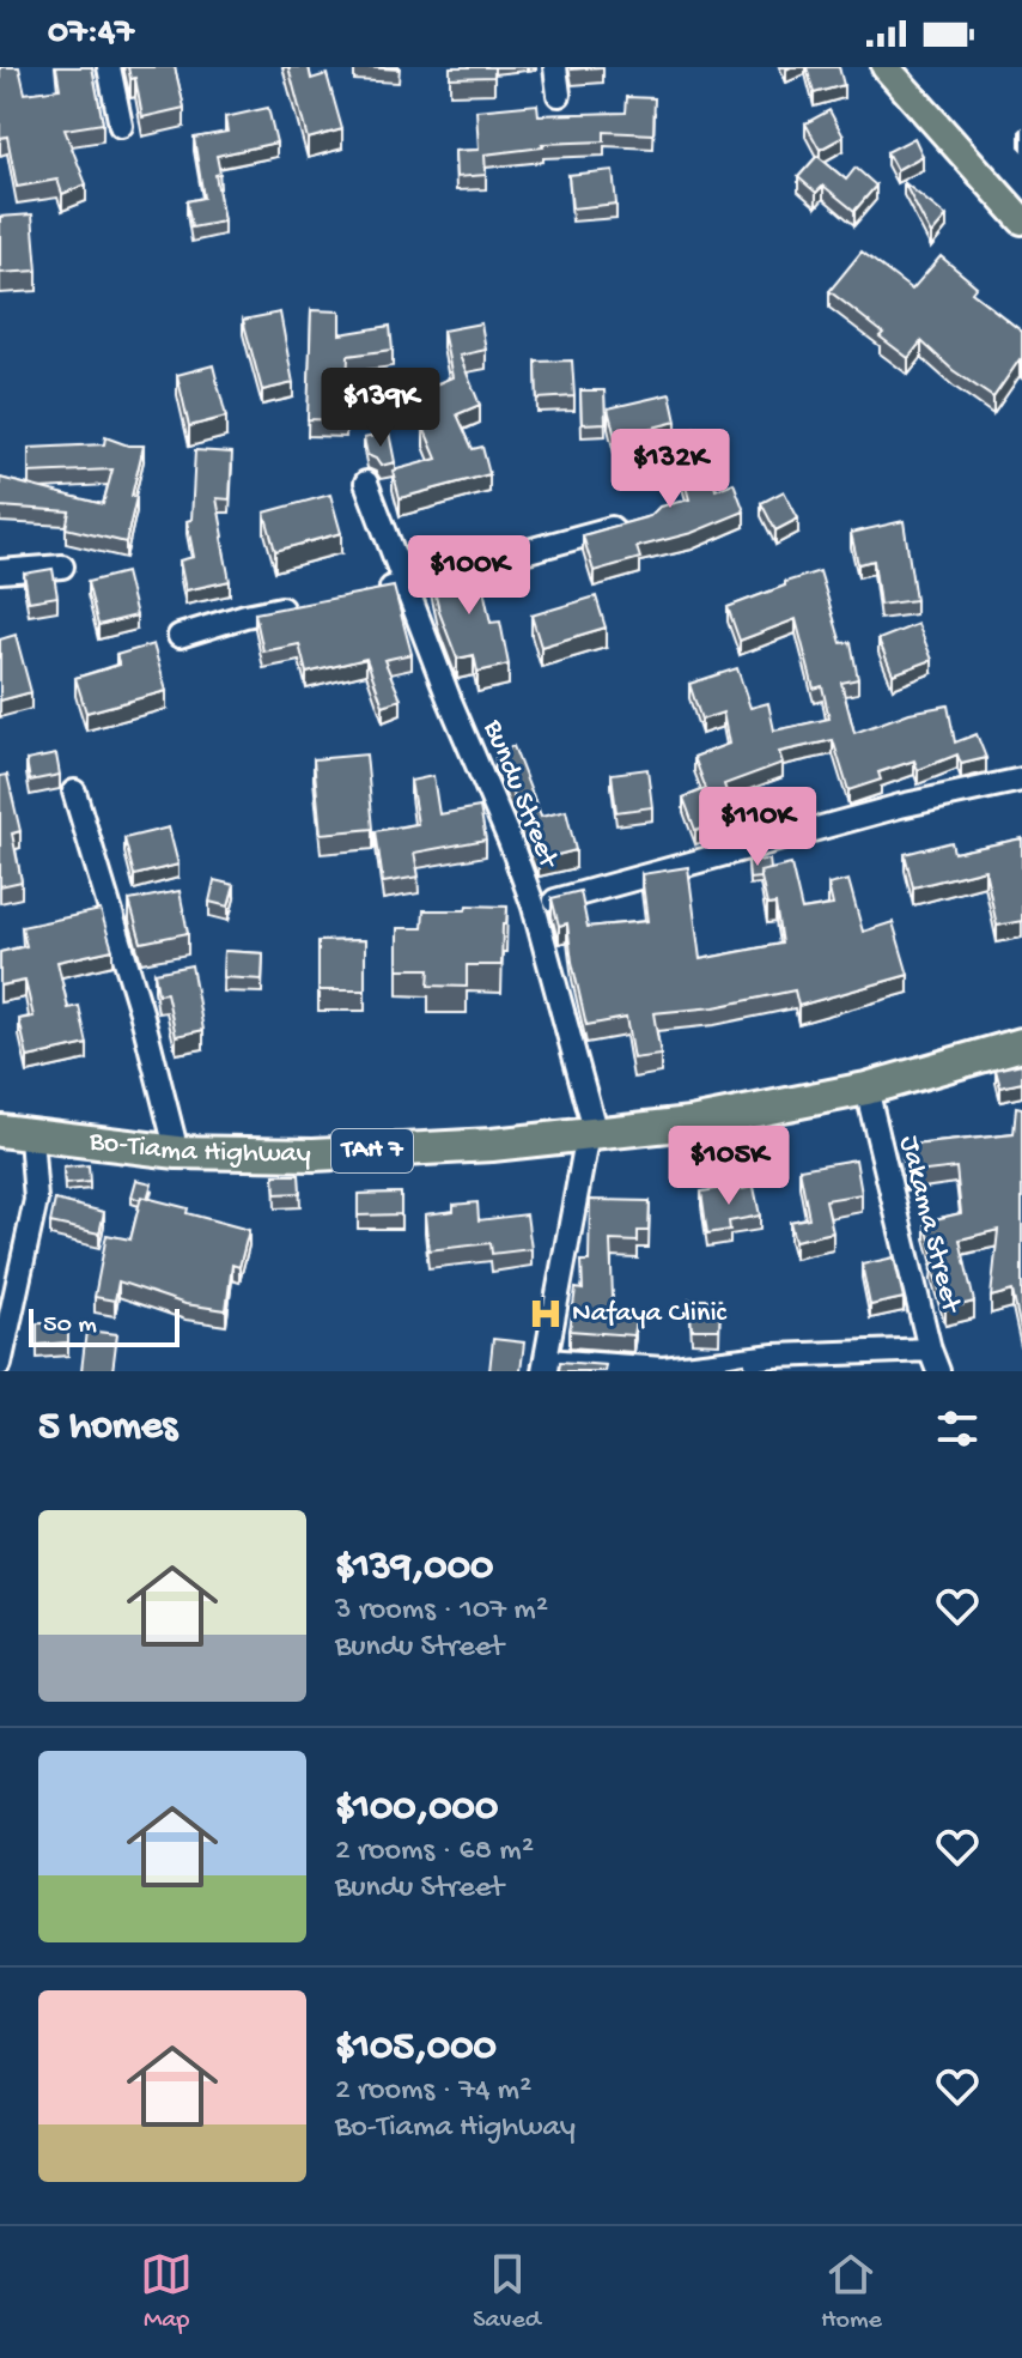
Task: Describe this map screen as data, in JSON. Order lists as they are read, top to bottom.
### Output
{
  "streets": {
    "highway": ["Bo-Tiama Highway", "TAH 7"],
    "street": ["Bundu Street", "Jakama Street"]
  },
  "crossings": [
    ["Bundu Street", "Bo-Tiama Highway"],
    ["Bo-Tiama Highway", "Jakama Street"]
  ],
  "places": {
    "hospital": ["Nafaya Clinic"]
  },
  "scale_bar": "50 m",
  "page": {
    "status": "07:47",
    "price": [
      "$139K",
      "$132K",
      "$100K",
      "$110K",
      "$105K"
    ],
    "scale": "50 m",
    "heading": "5 homes",
    "list": [
      {
        "name": "$139,000",
        "note": "3 rooms · 107 m² · Bundu Street"
      },
      {
        "name": "$100,000",
        "note": "2 rooms · 68 m² · Bundu Street"
      },
      {
        "name": "$105,000",
        "note": "2 rooms · 74 m² · Bo-Tiama Highway"
      }
    ],
    "tabs": ["Map", "Saved", "Home"]
  }
}
